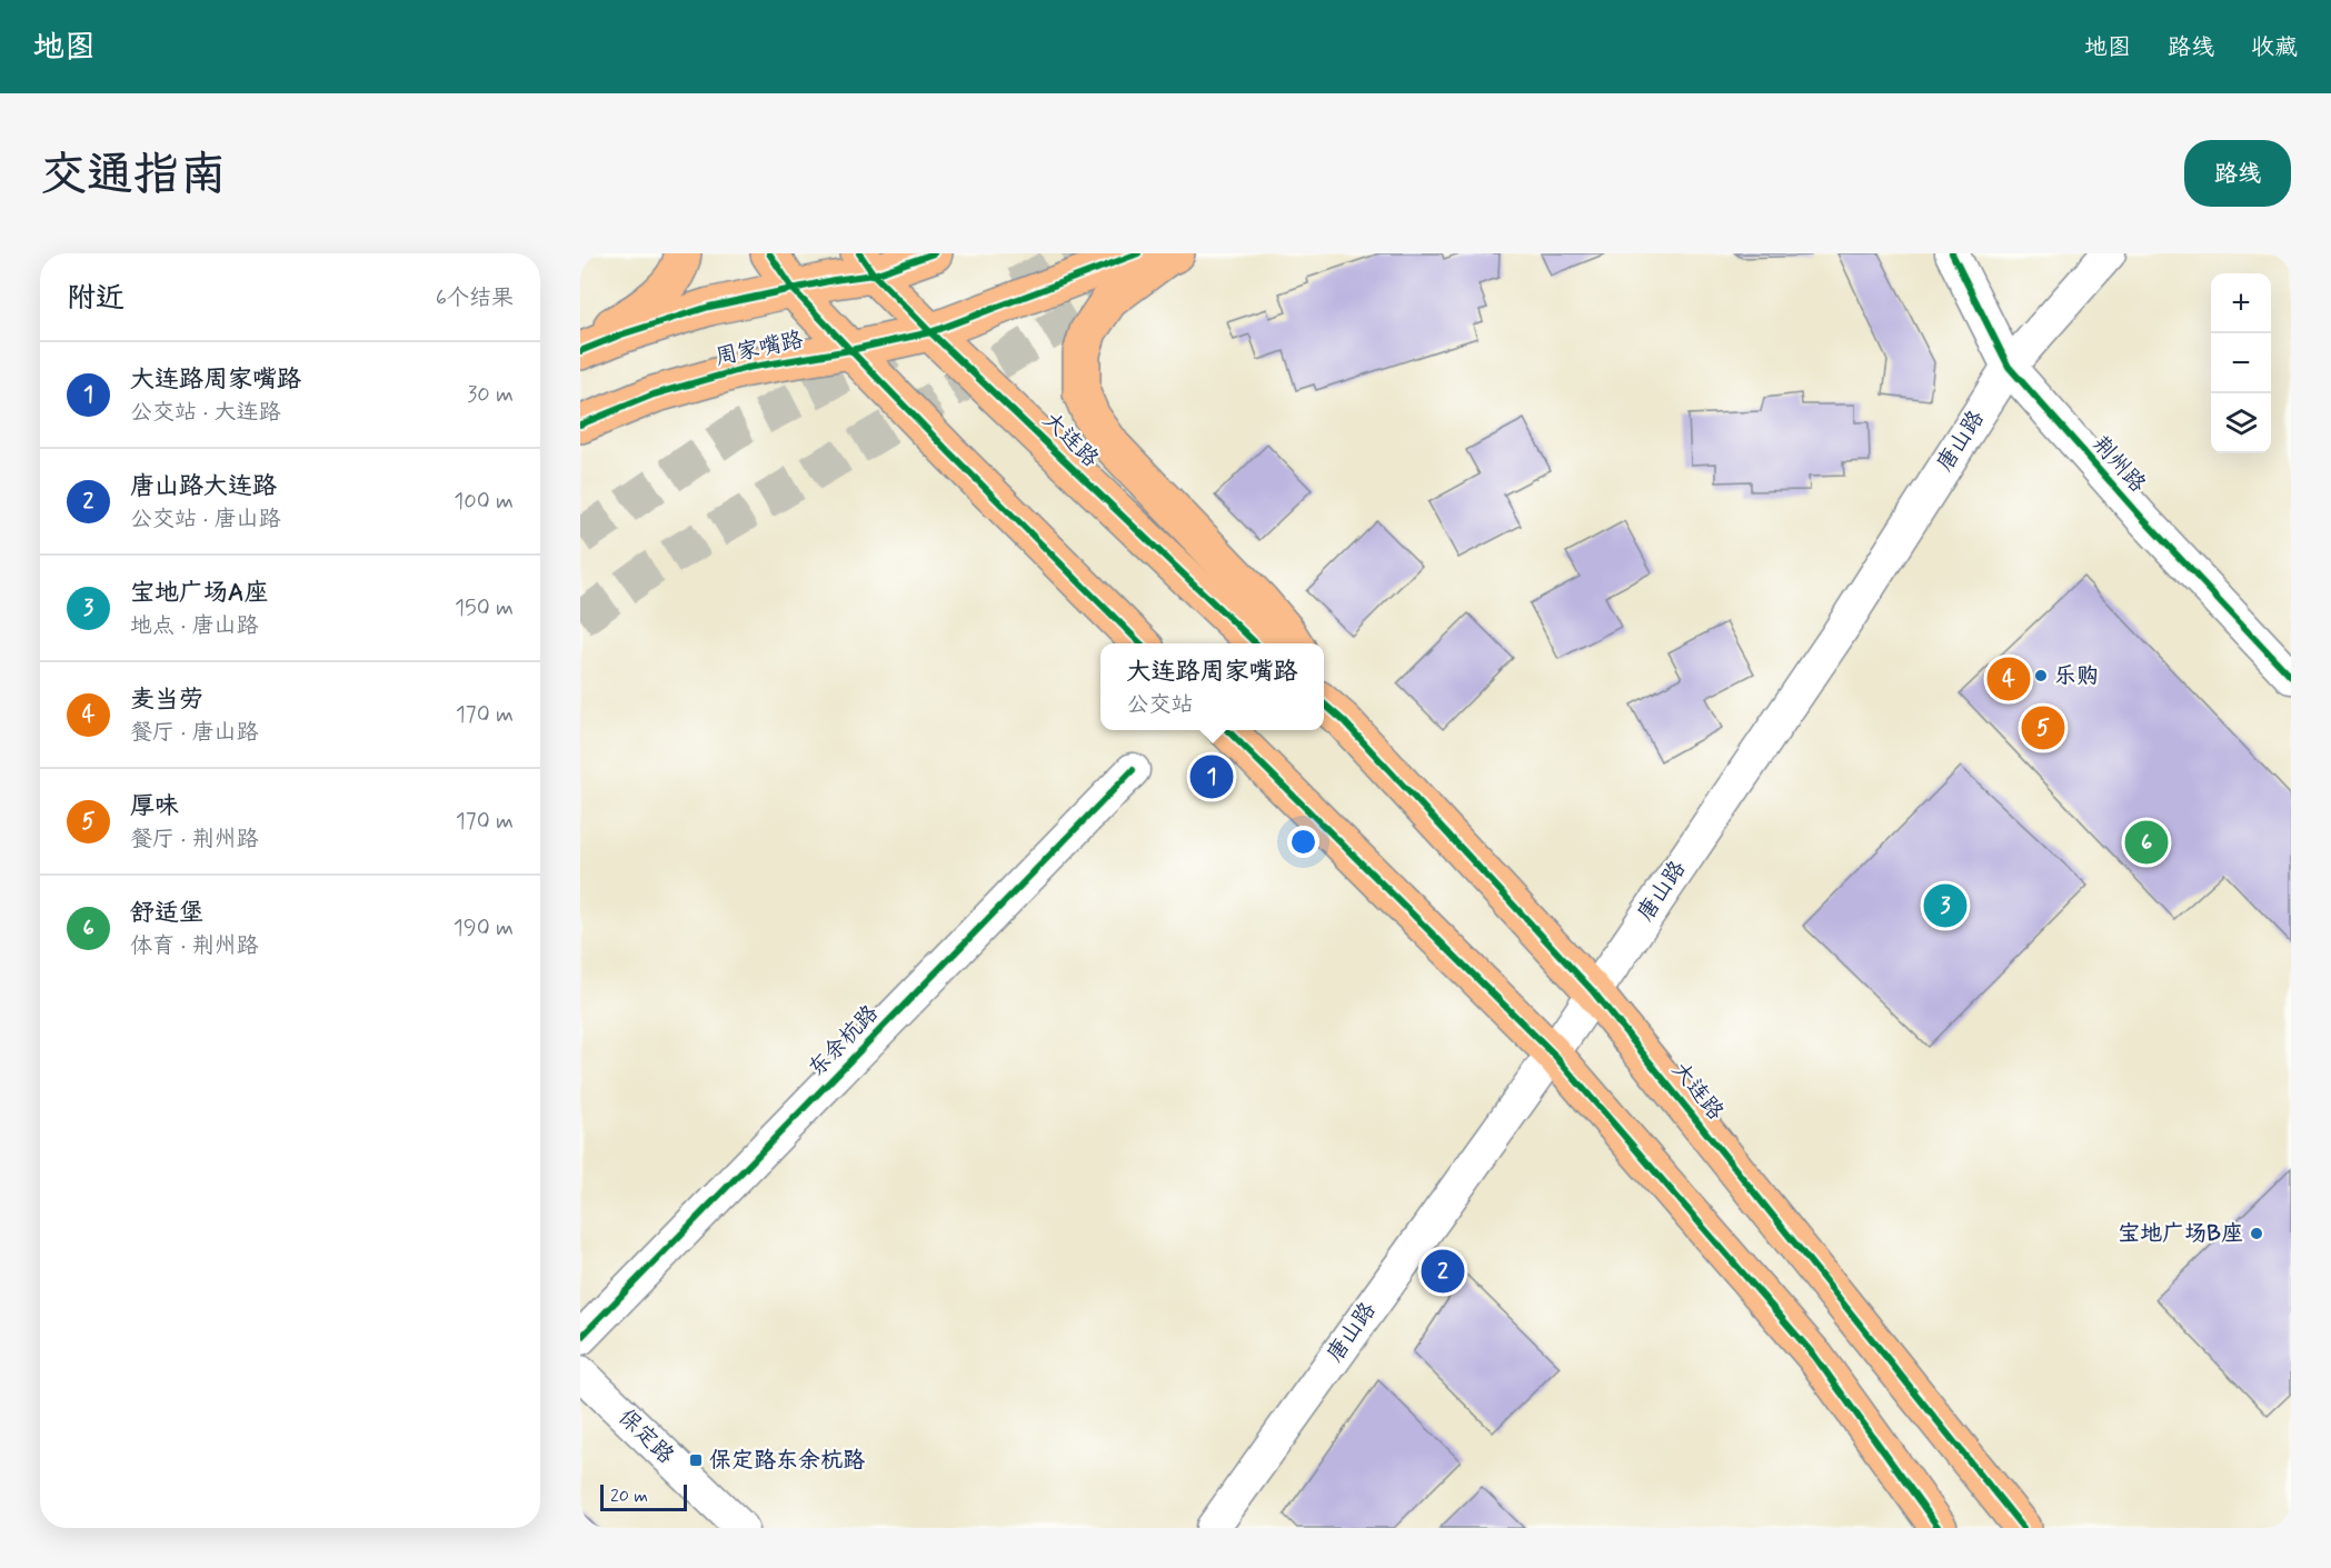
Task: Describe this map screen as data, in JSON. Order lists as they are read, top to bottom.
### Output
{
  "streets": {
    "main road": ["周家嘴路", "大连路"],
    "street": [
      "唐山路",
      "荆州路",
      "东余杭路",
      "保定路"
    ]
  },
  "crossings": [
    ["周家嘴路", "大连路"],
    ["大连路", "唐山路"],
    ["唐山路", "荆州路"]
  ],
  "places": {
    "other": ["乐购", "宝地广场B座"],
    "transit": ["保定路东余杭路"]
  },
  "scale_bar": "20 m",
  "page": {
    "header": "地图",
    "nav": ["地图", "路线", "收藏"],
    "buttons": "路线",
    "title": "交通指南",
    "heading": ["附近", "6个结果"],
    "map_buttons": ["+", "−"],
    "list": [
      {
        "mark": "1",
        "name": "大连路周家嘴路",
        "note": "公交站 · 大连路",
        "value": "30 m"
      },
      {
        "mark": "2",
        "name": "唐山路大连路",
        "note": "公交站 · 唐山路",
        "value": "100 m"
      },
      {
        "mark": "3",
        "name": "宝地广场A座",
        "note": "地点 · 唐山路",
        "value": "150 m"
      },
      {
        "mark": "4",
        "name": "麦当劳",
        "note": "餐厅 · 唐山路",
        "value": "170 m"
      },
      {
        "mark": "5",
        "name": "厚味",
        "note": "餐厅 · 荆州路",
        "value": "170 m"
      },
      {
        "mark": "6",
        "name": "舒适堡",
        "note": "体育 · 荆州路",
        "value": "190 m"
      }
    ],
    "popup": ["大连路周家嘴路", "公交站"],
    "pins": [
      "4",
      "5",
      "1",
      "6",
      "3",
      "2"
    ],
    "scale": "20 m"
  }
}
